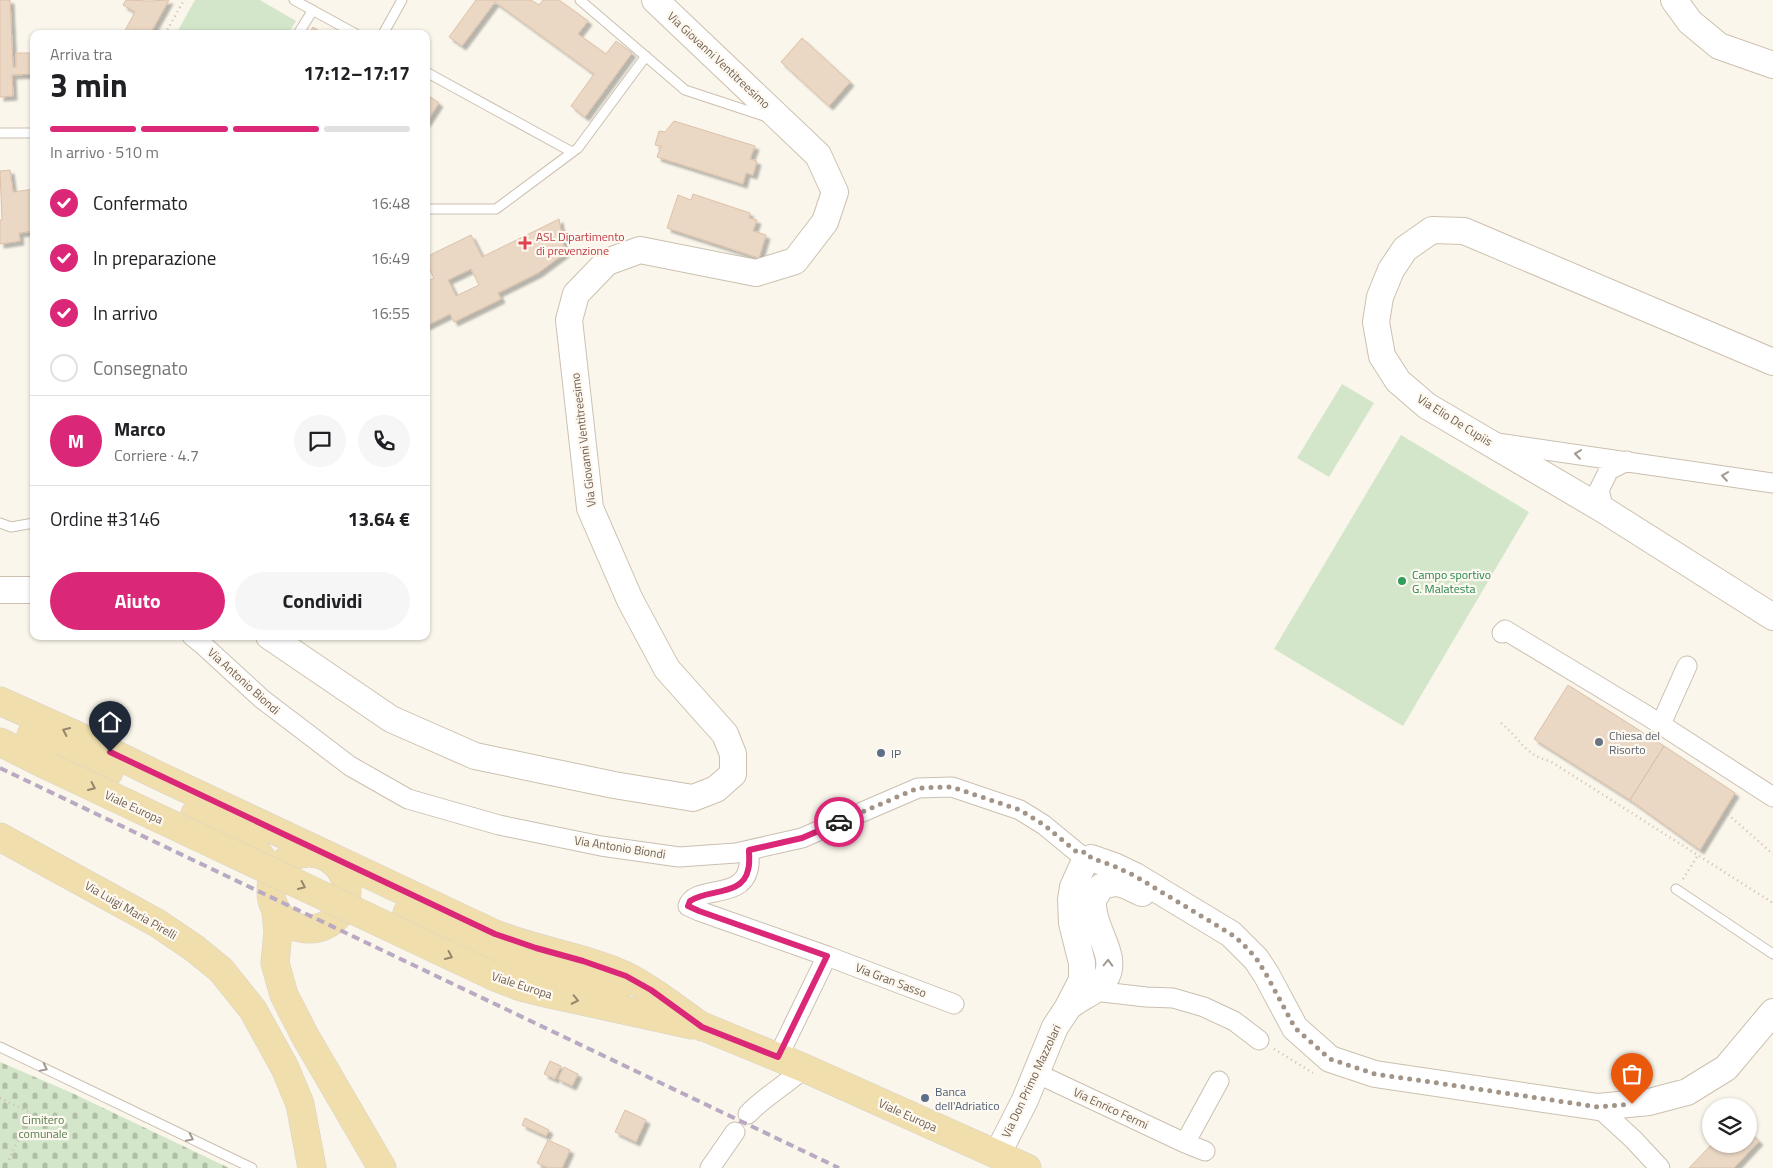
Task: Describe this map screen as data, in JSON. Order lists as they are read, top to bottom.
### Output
{
  "streets": {
    "main road": ["Viale Europa", "Via Luigi Maria Pirelli"],
    "street": [
      "Via Giovanni Ventitreesimo",
      "Via Elio De Cupiis",
      "Via Antonio Biondi",
      "Via Gran Sasso",
      "Via Don Primo Mazzolari",
      "Via Enrico Fermi"
    ]
  },
  "crossings": [
    ["Via Antonio Biondi", "Via Gran Sasso"],
    ["Via Antonio Biondi", "Via Don Primo Mazzolari"],
    ["Viale Europa", "Via Don Primo Mazzolari"],
    ["Via Don Primo Mazzolari", "Via Enrico Fermi"]
  ],
  "parks": ["Cimitero comunale"],
  "places": {
    "health": ["ASL Dipartimento di prevenzione"],
    "other": [
      "Campo sportivo G. Malatesta",
      "Chiesa del Risorto",
      "IP",
      "Banca dell'Adriatico"
    ]
  },
  "page": {
    "heading": ["3 min", "Arriva tra", "17:12–17:17"],
    "panel": [
      "Marco",
      "Corriere · 4.7",
      "Ordine #3146",
      "13.64 €"
    ],
    "bar": "In arrivo · 510 m",
    "list": [
      ["Confermato", "16:48"],
      ["In preparazione", "16:49"],
      ["In arrivo", "16:55"],
      "Consegnato"
    ],
    "round": "M",
    "buttons": ["Aiuto", "Condividi"]
  }
}
